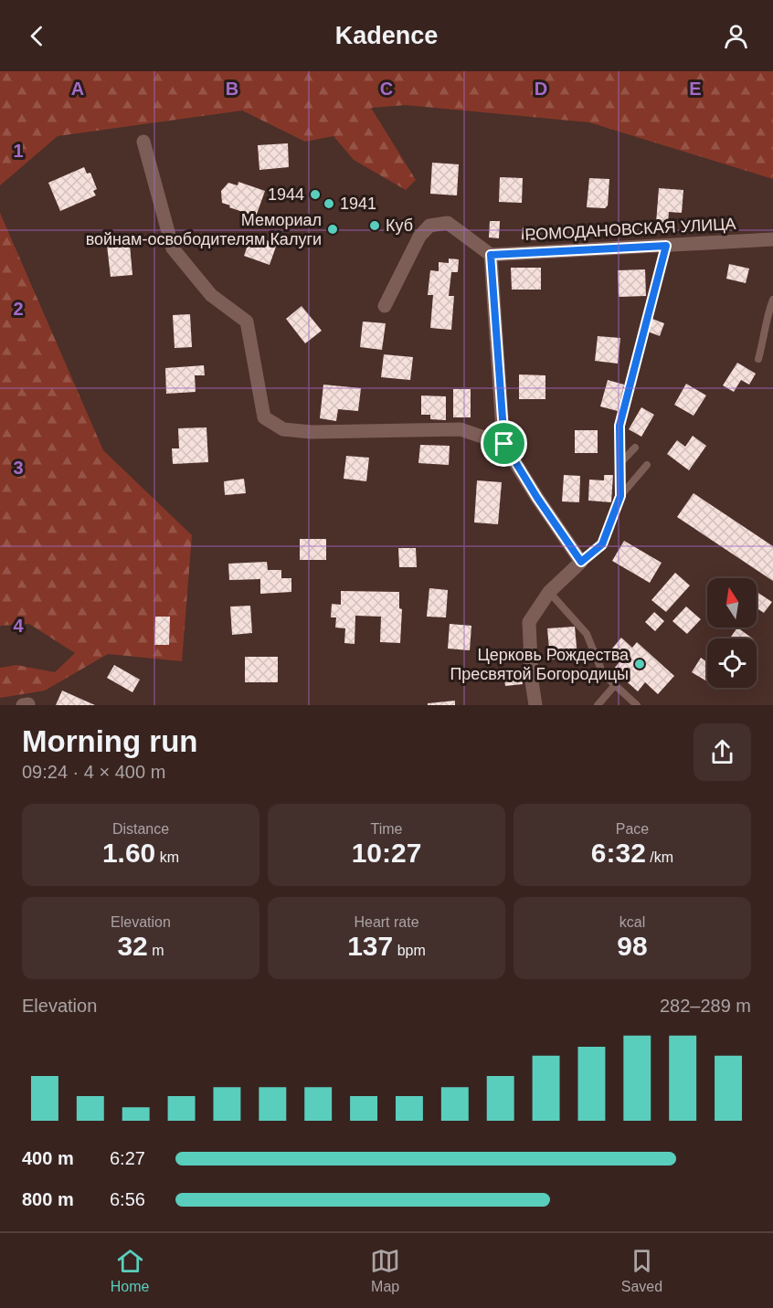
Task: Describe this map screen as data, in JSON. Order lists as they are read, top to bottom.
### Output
{
  "streets": {
    "street": ["РОМОДАНОВСКАЯ УЛИЦА"]
  },
  "places": [
    "1944",
    "1941",
    "Куб",
    "Мемориал войнам-освободителям Калуги",
    "Церковь Рождества Пресвятой Богородицы"
  ],
  "north": "top",
  "page": {
    "header": "Kadence",
    "heading": ["Morning run", "09:24 · 4 × 400 m"],
    "stats": [
      ["Distance", "1.60 km"],
      ["Time", "10:27"],
      ["Pace", "6:32 /km"],
      ["Elevation", "32 m"],
      ["Heart rate", "137 bpm"],
      ["kcal", "98"]
    ],
    "chart": ["Elevation", "282–289 m"],
    "list": [
      {
        "name": "400 m",
        "note": "6:27"
      },
      {
        "name": "800 m",
        "note": "6:56"
      }
    ],
    "tabs": ["Home", "Map", "Saved"]
  },
  "grid": {
    "columns": [
      "A",
      "B",
      "C",
      "D",
      "E"
    ],
    "rows": [
      "1",
      "2",
      "3",
      "4"
    ]
  }
}
